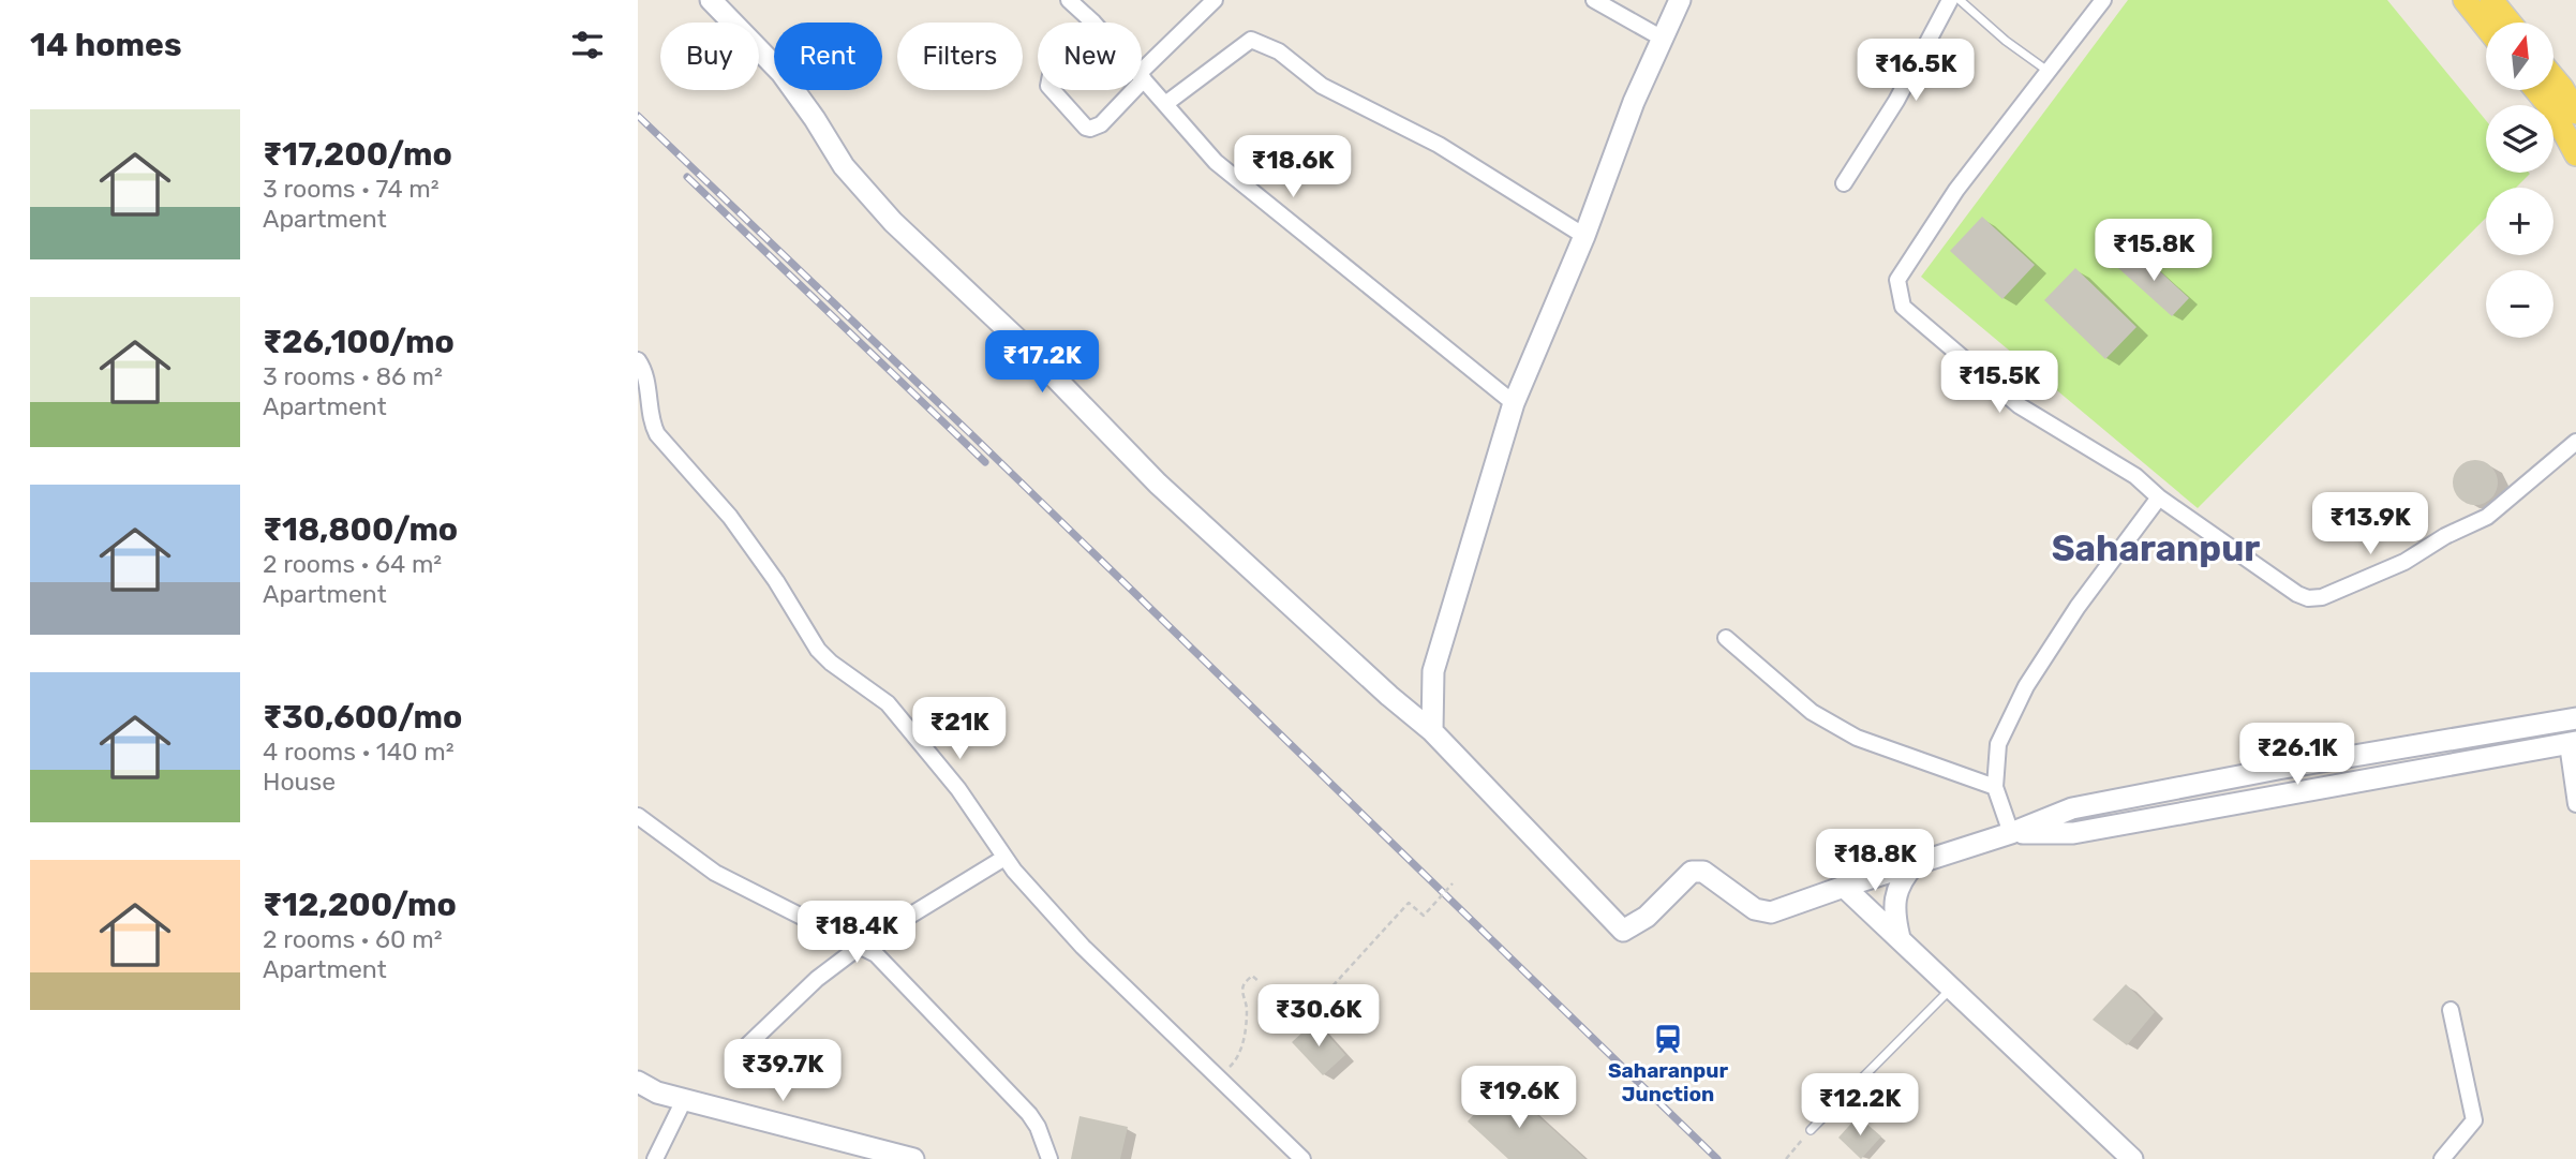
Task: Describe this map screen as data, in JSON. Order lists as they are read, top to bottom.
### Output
{
  "districts": ["Saharanpur"],
  "places": {
    "station": ["Saharanpur Junction"]
  },
  "north": "top",
  "page": {
    "heading": "14 homes",
    "map_buttons": ["+", "−"],
    "chip": [
      "Buy",
      "Rent",
      "Filters",
      "New"
    ],
    "price": [
      "₹16.5K",
      "₹18.6K",
      "₹15.8K",
      "₹17.2K",
      "₹15.5K",
      "₹13.9K",
      "₹21K",
      "₹26.1K",
      "₹18.8K",
      "₹18.4K",
      "₹30.6K",
      "₹39.7K",
      "₹19.6K",
      "₹12.2K"
    ],
    "list": [
      {
        "name": "₹17,200/mo",
        "note": "3 rooms · 74 m² · Apartment"
      },
      {
        "name": "₹26,100/mo",
        "note": "3 rooms · 86 m² · Apartment"
      },
      {
        "name": "₹18,800/mo",
        "note": "2 rooms · 64 m² · Apartment"
      },
      {
        "name": "₹30,600/mo",
        "note": "4 rooms · 140 m² · House"
      },
      {
        "name": "₹12,200/mo",
        "note": "2 rooms · 60 m² · Apartment"
      }
    ]
  }
}
